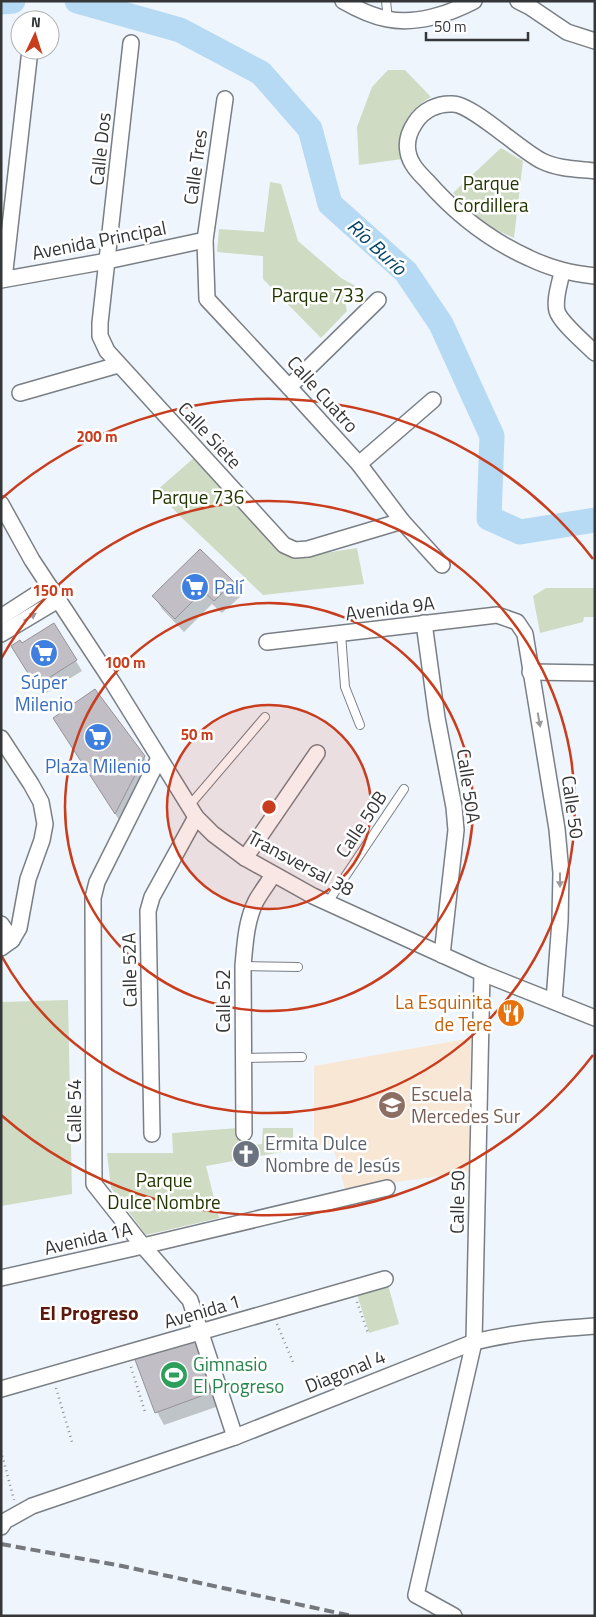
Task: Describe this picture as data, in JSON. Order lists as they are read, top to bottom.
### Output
{
  "streets": {
    "street": [
      "Calle Dos",
      "Calle Tres",
      "Avenida Principal",
      "Calle Cuatro",
      "Calle Siete",
      "Avenida 9A",
      "Calle 50A",
      "Calle 50",
      "Transversal 38",
      "Calle 52A",
      "Calle 52",
      "Calle 54",
      "Avenida 1A",
      "Avenida 1",
      "Diagonal 4"
    ],
    "lane": ["Calle 50B"]
  },
  "crossings": [
    ["Calle Dos", "Avenida Principal"],
    ["Calle Dos", "Calle Siete"],
    ["Calle Tres", "Avenida Principal"],
    ["Calle Tres", "Calle Cuatro"],
    ["Avenida Principal", "Calle Cuatro"],
    ["Avenida Principal", "Calle Siete"],
    ["Calle Cuatro", "Calle Siete"],
    ["Avenida 9A", "Calle 50A"],
    ["Avenida 9A", "Calle 50"],
    ["Calle 50A", "Transversal 38"],
    ["Calle 50", "Transversal 38"],
    ["Calle 50", "Diagonal 4"],
    ["Calle 50B", "Transversal 38"],
    ["Transversal 38", "Calle 52A"],
    ["Transversal 38", "Calle 52"],
    ["Transversal 38", "Calle 54"],
    ["Calle 54", "Avenida 1A"],
    ["Calle 54", "Avenida 1"],
    ["Calle 54", "Diagonal 4"]
  ],
  "districts": ["El Progreso"],
  "water": ["Río Burío"],
  "parks": [
    "Parque Cordillera",
    "Parque 733",
    "Parque 736",
    "Parque Dulce Nombre"
  ],
  "places": {
    "supermarket": ["Palí", "Súper Milenio", "Plaza Milenio"],
    "restaurant": ["La Esquinita de Tere"],
    "school or university": ["Escuela Mercedes Sur"],
    "church": ["Ermita Dulce Nombre de Jesús"],
    "sports": ["Gimnasio El Progreso"]
  },
  "scale_bar": "50 m",
  "north": "top",
  "rings": [
    "200 m",
    "150 m",
    "100 m",
    "50 m"
  ]
}
